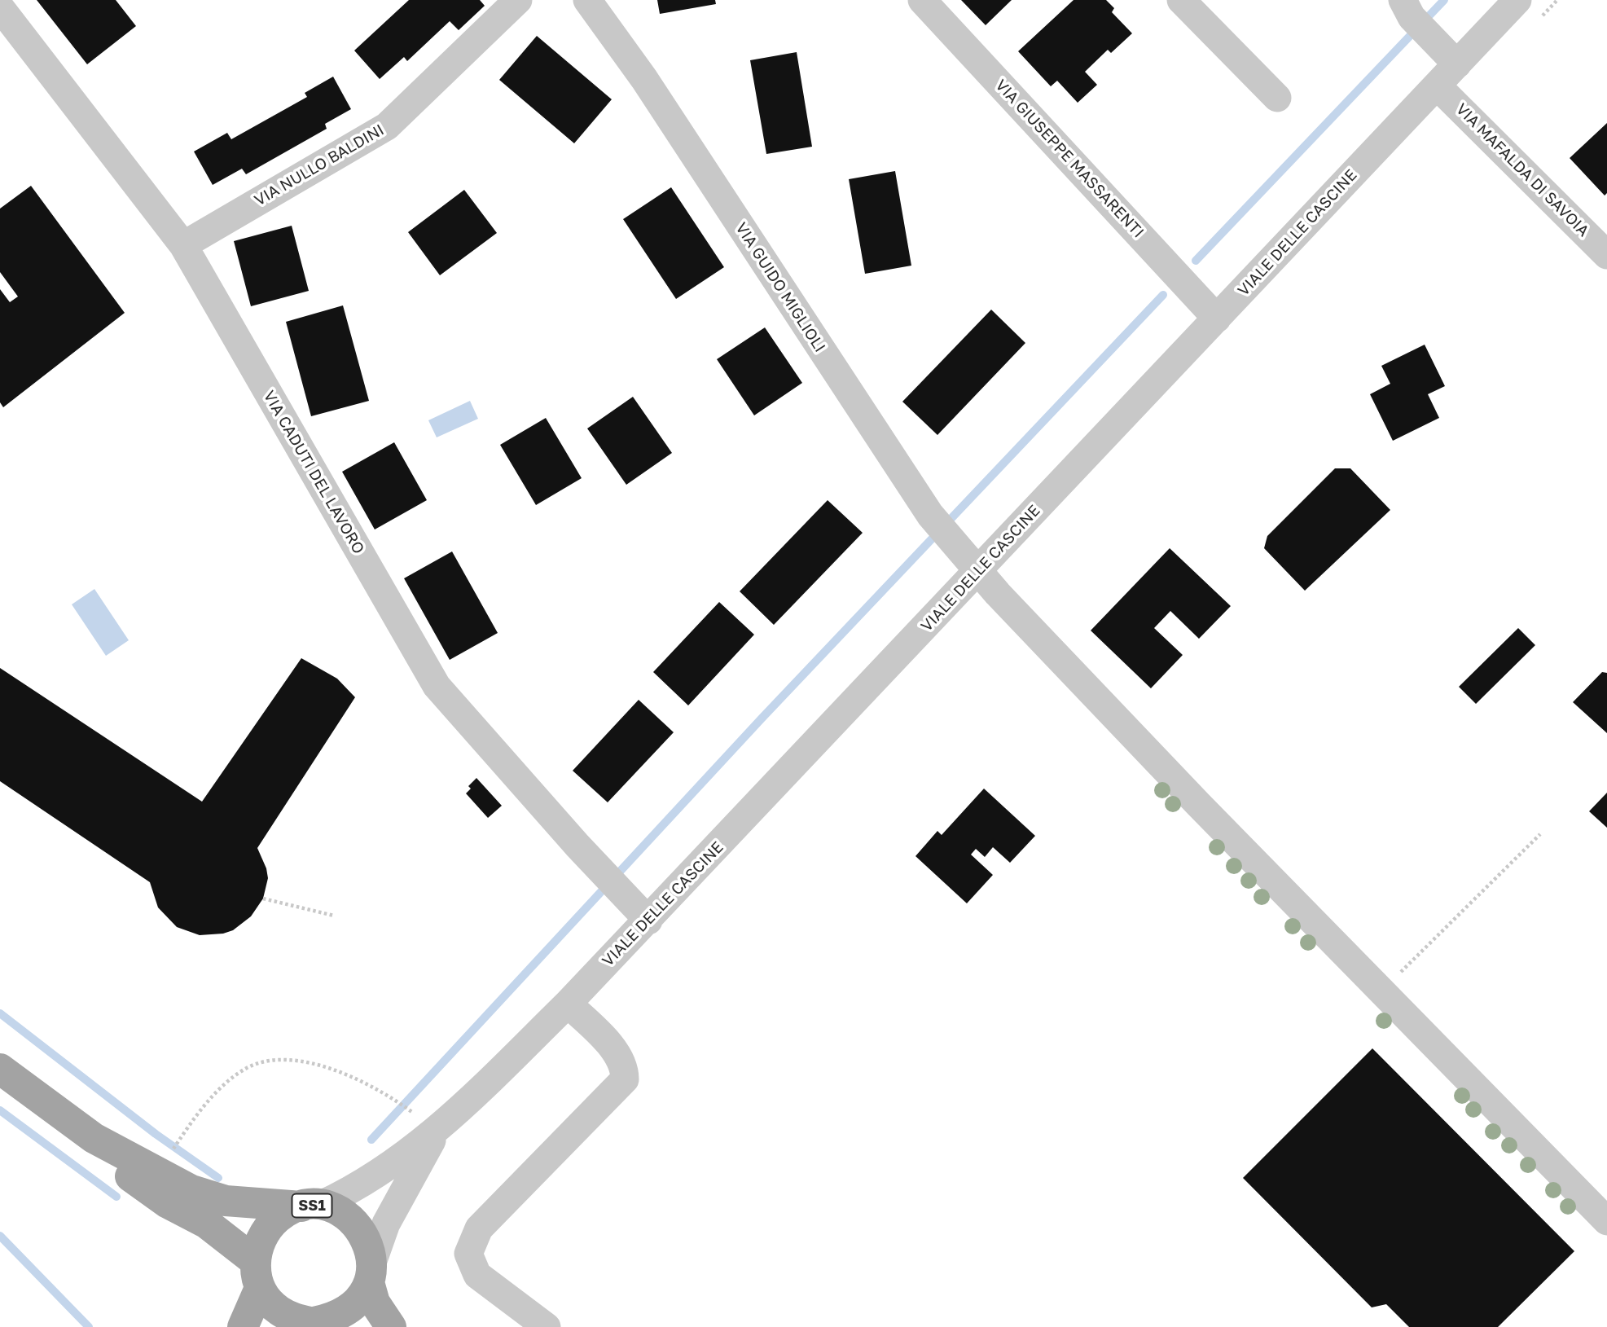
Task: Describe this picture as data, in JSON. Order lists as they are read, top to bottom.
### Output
{
  "streets": {
    "main road": ["SS1"],
    "street": [
      "VIA GIUSEPPE MASSARENTI",
      "VIA NULLO BALDINI",
      "VIA MAFALDA DI SAVOIA",
      "VIALE DELLE CASCINE",
      "VIA GUIDO MIGLIOLI",
      "VIA CADUTI DEL LAVORO"
    ]
  },
  "crossings": [
    ["VIA GIUSEPPE MASSARENTI", "VIALE DELLE CASCINE"],
    ["VIA NULLO BALDINI", "VIA CADUTI DEL LAVORO"],
    ["VIA MAFALDA DI SAVOIA", "VIALE DELLE CASCINE"],
    ["VIALE DELLE CASCINE", "VIA GUIDO MIGLIOLI"],
    ["VIALE DELLE CASCINE", "VIA CADUTI DEL LAVORO"],
    ["VIALE DELLE CASCINE", "SS1"]
  ]
}
